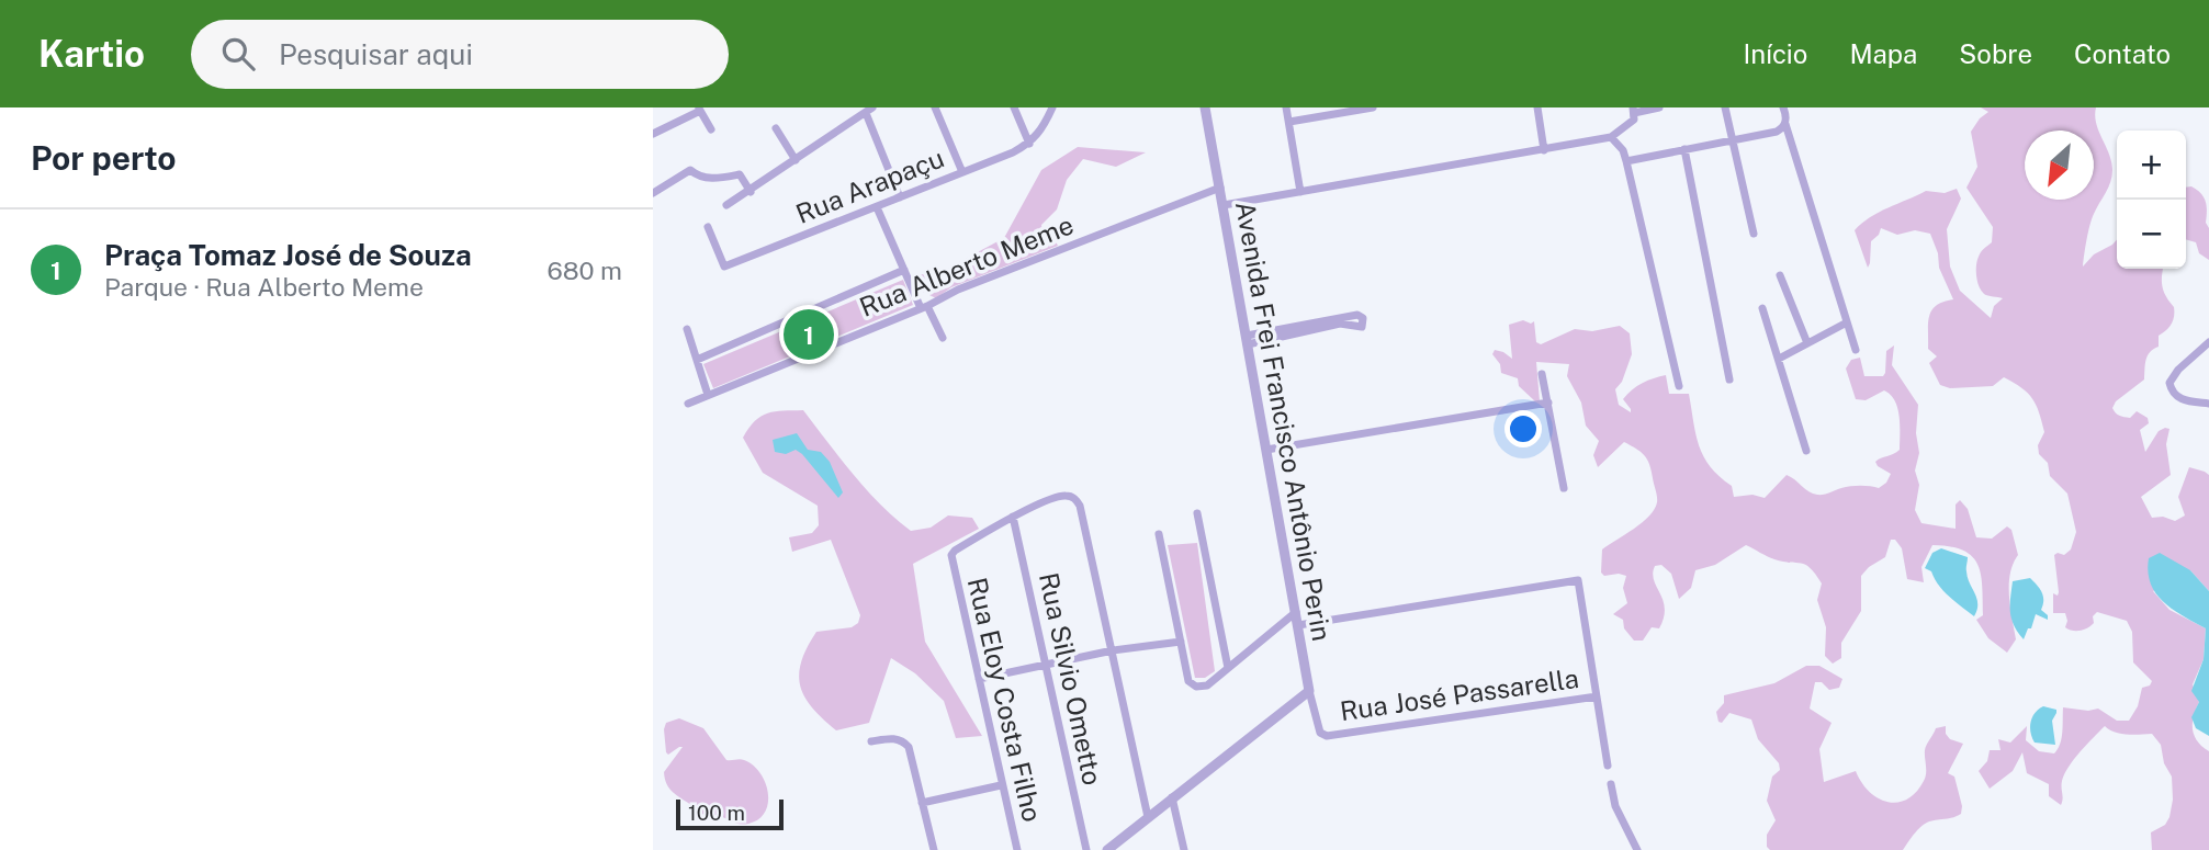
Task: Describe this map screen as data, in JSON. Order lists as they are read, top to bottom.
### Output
{
  "streets": {
    "street": [
      "Rua Arapaçu",
      "Rua Alberto Meme",
      "Avenida Frei Francisco Antônio Perin",
      "Rua Silvio Ometto",
      "Rua José Passarella",
      "Rua Eloy Costa Filho"
    ]
  },
  "crossings": [
    ["Rua Alberto Meme", "Avenida Frei Francisco Antônio Perin"],
    ["Avenida Frei Francisco Antônio Perin", "Rua José Passarella"],
    ["Rua Silvio Ometto", "Rua Eloy Costa Filho"]
  ],
  "scale_bar": "100 m",
  "north": "bottom left",
  "page": {
    "header": "Kartio",
    "search": "Pesquisar aqui",
    "nav": [
      "Início",
      "Mapa",
      "Sobre",
      "Contato"
    ],
    "heading": "Por perto",
    "map_buttons": ["+", "−"],
    "list": [
      {
        "mark": "1",
        "name": "Praça Tomaz José de Souza",
        "note": "Parque · Rua Alberto Meme",
        "value": "680 m"
      }
    ],
    "pins": "1",
    "scale": "100 m"
  }
}
